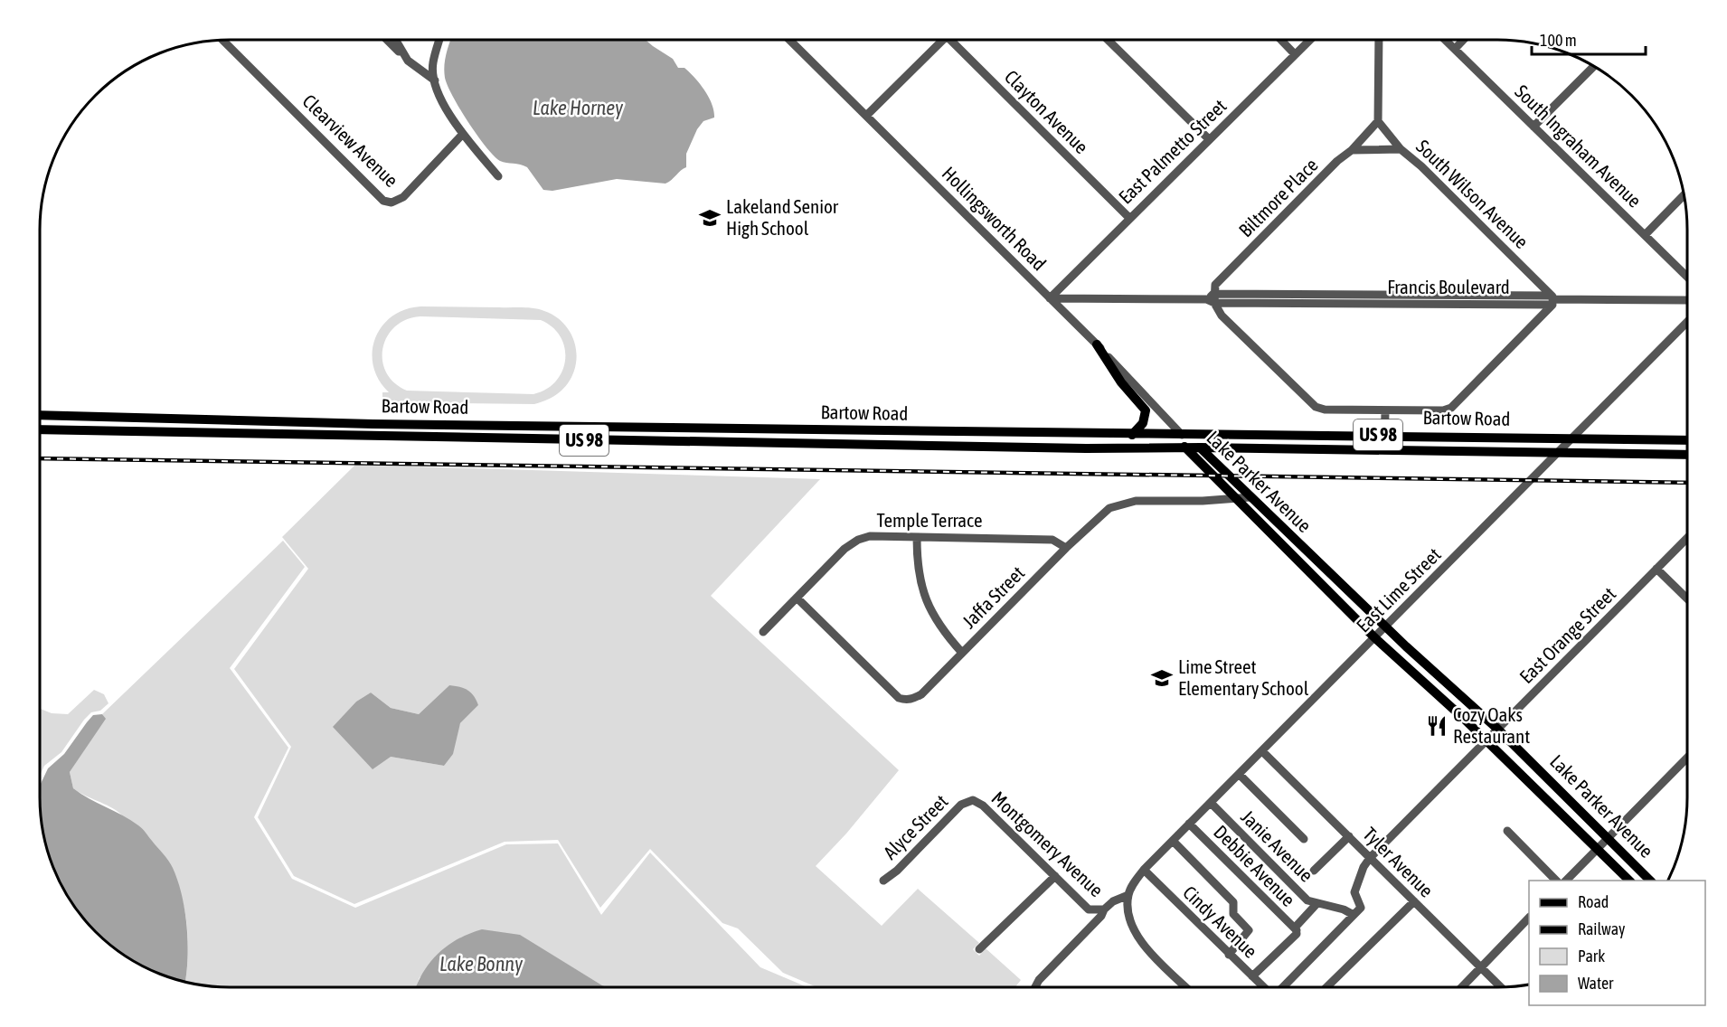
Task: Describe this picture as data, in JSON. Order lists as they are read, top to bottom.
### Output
{
  "streets": {
    "main road": ["Bartow Road", "US 98", "Lake Parker Avenue"],
    "street": [
      "Clayton Avenue",
      "Clearview Avenue",
      "South Ingraham Avenue",
      "East Palmetto Street",
      "South Wilson Avenue",
      "Biltmore Place",
      "Hollingsworth Road",
      "Francis Boulevard",
      "Temple Terrace",
      "East Lime Street",
      "Jaffa Street",
      "East Orange Street",
      "Alyce Street",
      "Montgomery Avenue",
      "Janie Avenue",
      "Tyler Avenue",
      "Debbie Avenue",
      "Cindy Avenue"
    ]
  },
  "crossings": [
    ["Clayton Avenue", "East Palmetto Street"],
    ["East Palmetto Street", "Hollingsworth Road"],
    ["East Palmetto Street", "Francis Boulevard"],
    ["South Wilson Avenue", "Biltmore Place"],
    ["South Wilson Avenue", "Francis Boulevard"],
    ["Biltmore Place", "Francis Boulevard"],
    ["Hollingsworth Road", "Francis Boulevard"],
    ["Hollingsworth Road", "Bartow Road"],
    ["Hollingsworth Road", "Lake Parker Avenue"],
    ["Bartow Road", "Lake Parker Avenue"],
    ["Bartow Road", "East Lime Street"],
    ["Lake Parker Avenue", "East Lime Street"],
    ["Lake Parker Avenue", "Jaffa Street"],
    ["Lake Parker Avenue", "East Orange Street"],
    ["Temple Terrace", "Jaffa Street"],
    ["East Lime Street", "Montgomery Avenue"],
    ["East Lime Street", "Janie Avenue"],
    ["East Lime Street", "Tyler Avenue"],
    ["East Lime Street", "Debbie Avenue"],
    ["East Lime Street", "Cindy Avenue"],
    ["East Orange Street", "Janie Avenue"],
    ["East Orange Street", "Tyler Avenue"],
    ["Alyce Street", "Montgomery Avenue"]
  ],
  "water": ["Lake Horney", "Lake Bonny"],
  "places": {
    "school or university": ["Lakeland Senior High School", "Lime Street Elementary School"],
    "restaurant": ["Cozy Oaks Restaurant"]
  },
  "legend": [
    "Road",
    "Railway",
    "Park",
    "Water"
  ],
  "scale_bar": "100 m"
}
